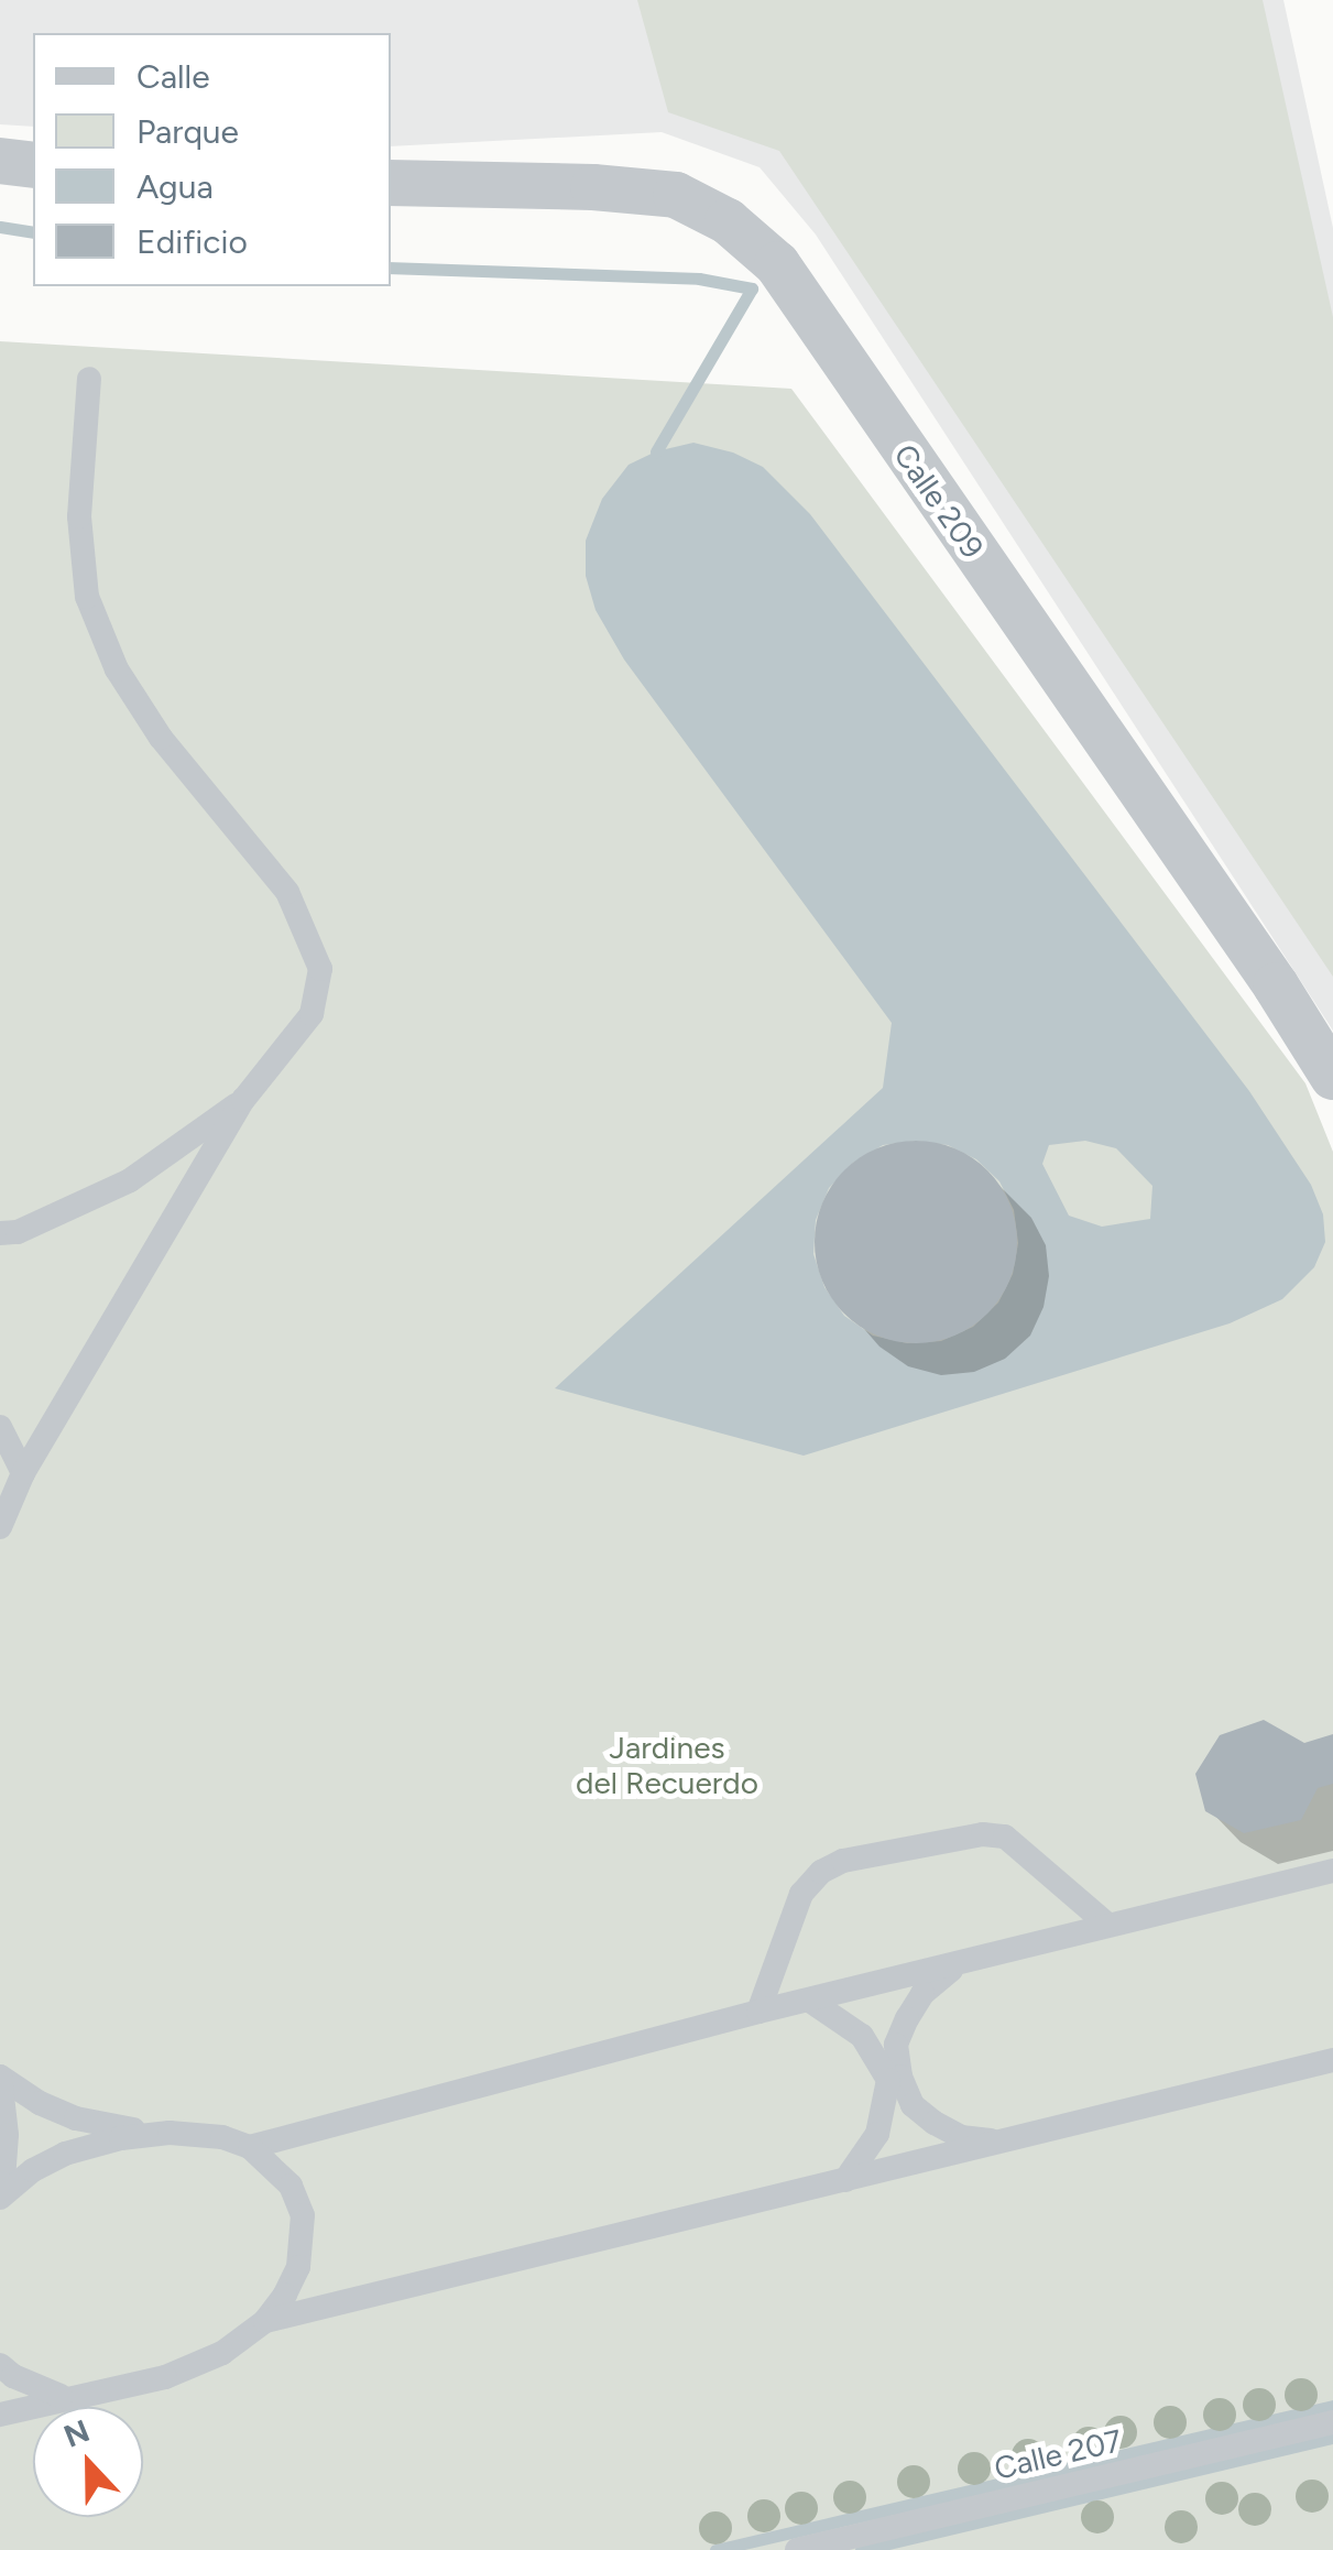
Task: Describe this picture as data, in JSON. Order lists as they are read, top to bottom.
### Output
{
  "streets": {
    "street": ["Calle 209"],
    "lane": ["Calle 207"]
  },
  "parks": ["Jardines del Recuerdo"],
  "legend": [
    "Calle",
    "Parque",
    "Agua",
    "Edificio"
  ],
  "north": "top"
}
